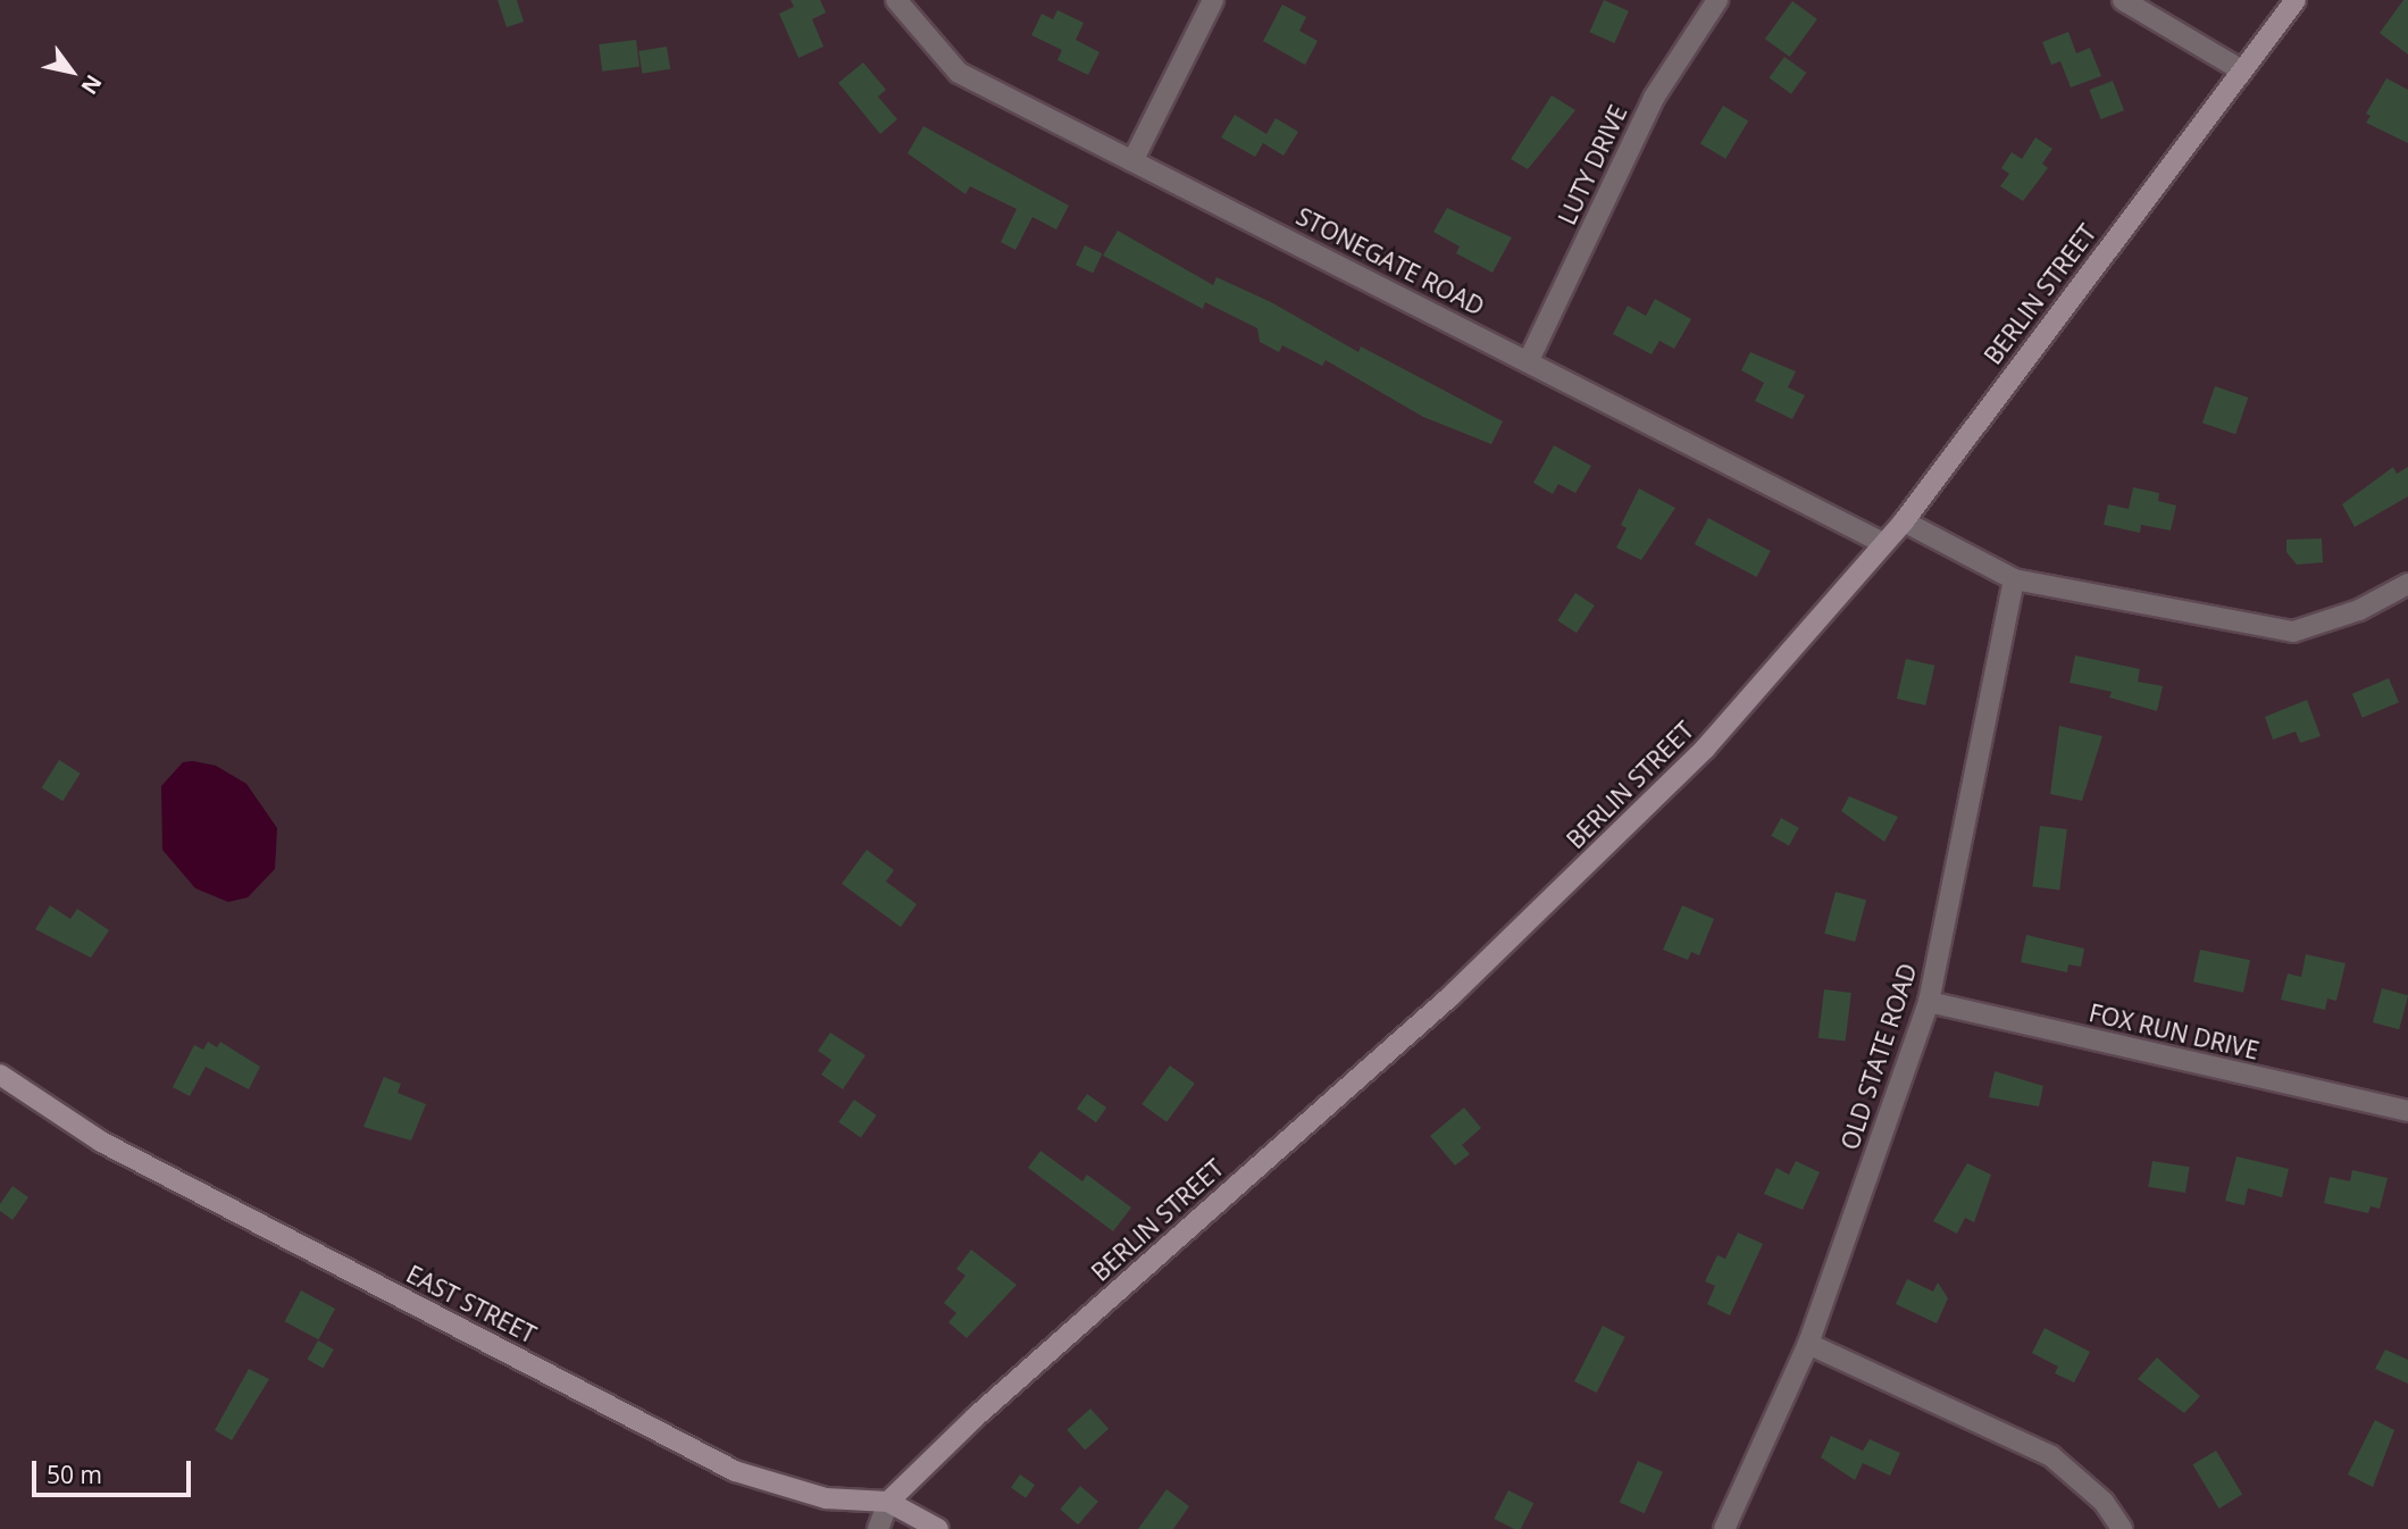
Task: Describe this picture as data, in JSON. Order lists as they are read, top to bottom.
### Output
{
  "streets": {
    "main road": ["BERLIN STREET", "EAST STREET"],
    "street": [
      "LUTY DRIVE",
      "STONEGATE ROAD",
      "FOX RUN DRIVE",
      "OLD STATE ROAD"
    ]
  },
  "crossings": [
    ["LUTY DRIVE", "STONEGATE ROAD"],
    ["STONEGATE ROAD", "BERLIN STREET"],
    ["BERLIN STREET", "EAST STREET"],
    ["FOX RUN DRIVE", "OLD STATE ROAD"]
  ],
  "scale_bar": "50 m",
  "north": "bottom right"
}
